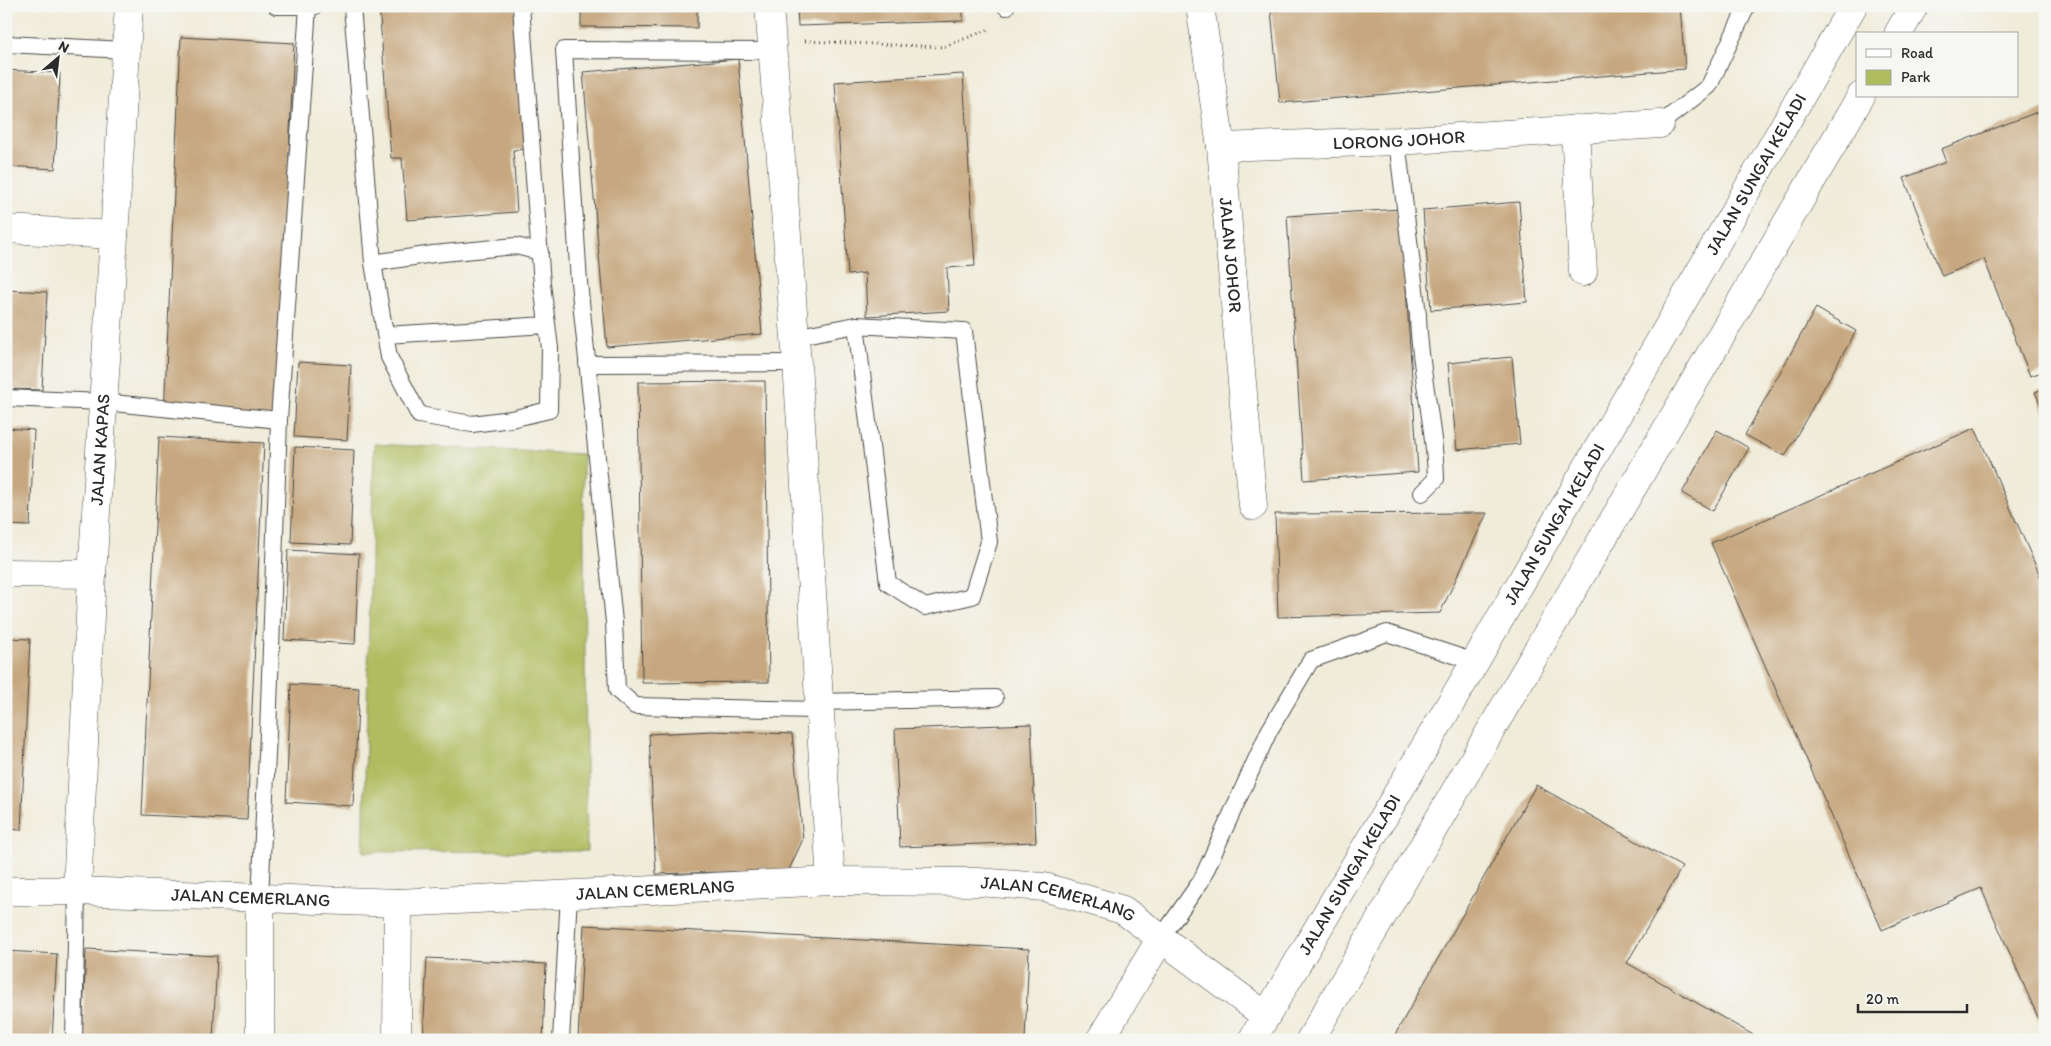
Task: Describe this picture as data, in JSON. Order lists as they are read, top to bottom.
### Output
{
  "streets": {
    "street": [
      "LORONG JOHOR",
      "JALAN SUNGAI KELADI",
      "JALAN JOHOR",
      "JALAN KAPAS",
      "JALAN CEMERLANG"
    ]
  },
  "crossings": [
    ["LORONG JOHOR", "JALAN JOHOR"],
    ["JALAN SUNGAI KELADI", "JALAN CEMERLANG"],
    ["JALAN KAPAS", "JALAN CEMERLANG"]
  ],
  "legend": ["Road", "Park"],
  "scale_bar": "20 m",
  "north": "top right"
}
